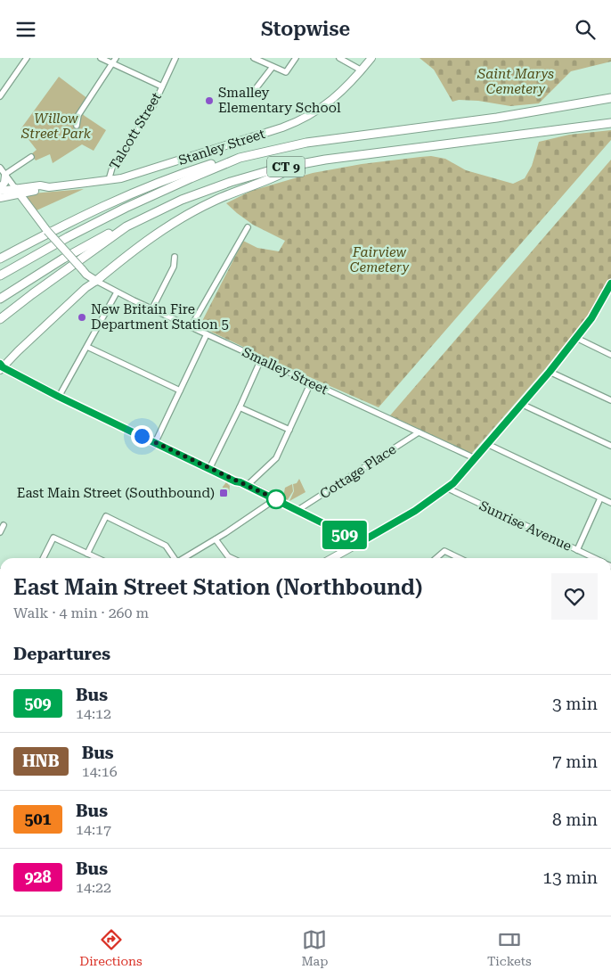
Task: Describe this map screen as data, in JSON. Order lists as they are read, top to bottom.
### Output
{
  "streets": {
    "highway": ["CT 9"],
    "main road": ["Stanley Street"],
    "street": [
      "Talcott Street",
      "Smalley Street",
      "Cottage Place",
      "Sunrise Avenue"
    ]
  },
  "crossings": [
    ["Talcott Street", "Stanley Street"],
    ["Smalley Street", "Cottage Place"]
  ],
  "parks": ["Saint Marys Cemetery", "Willow Street Park", "Fairview Cemetery"],
  "places": {
    "other": ["Smalley Elementary School", "New Britain Fire Department Station 5"],
    "transit": ["East Main Street (Southbound)"]
  },
  "lines": ["bus line 509"],
  "page": {
    "header": "Stopwise",
    "on_map": "509",
    "heading": [
      ["East Main Street Station (Northbound)", "Walk · 4 min · 260 m"],
      "Departures"
    ],
    "list": [
      {
        "mark": "509",
        "name": "Bus",
        "note": "14:12",
        "value": "3 min"
      },
      {
        "mark": "HNB",
        "name": "Bus",
        "note": "14:16",
        "value": "7 min"
      },
      {
        "mark": "501",
        "name": "Bus",
        "note": "14:17",
        "value": "8 min"
      },
      {
        "mark": "928",
        "name": "Bus",
        "note": "14:22",
        "value": "13 min"
      }
    ],
    "tabs": ["Directions", "Map", "Tickets"]
  }
}
